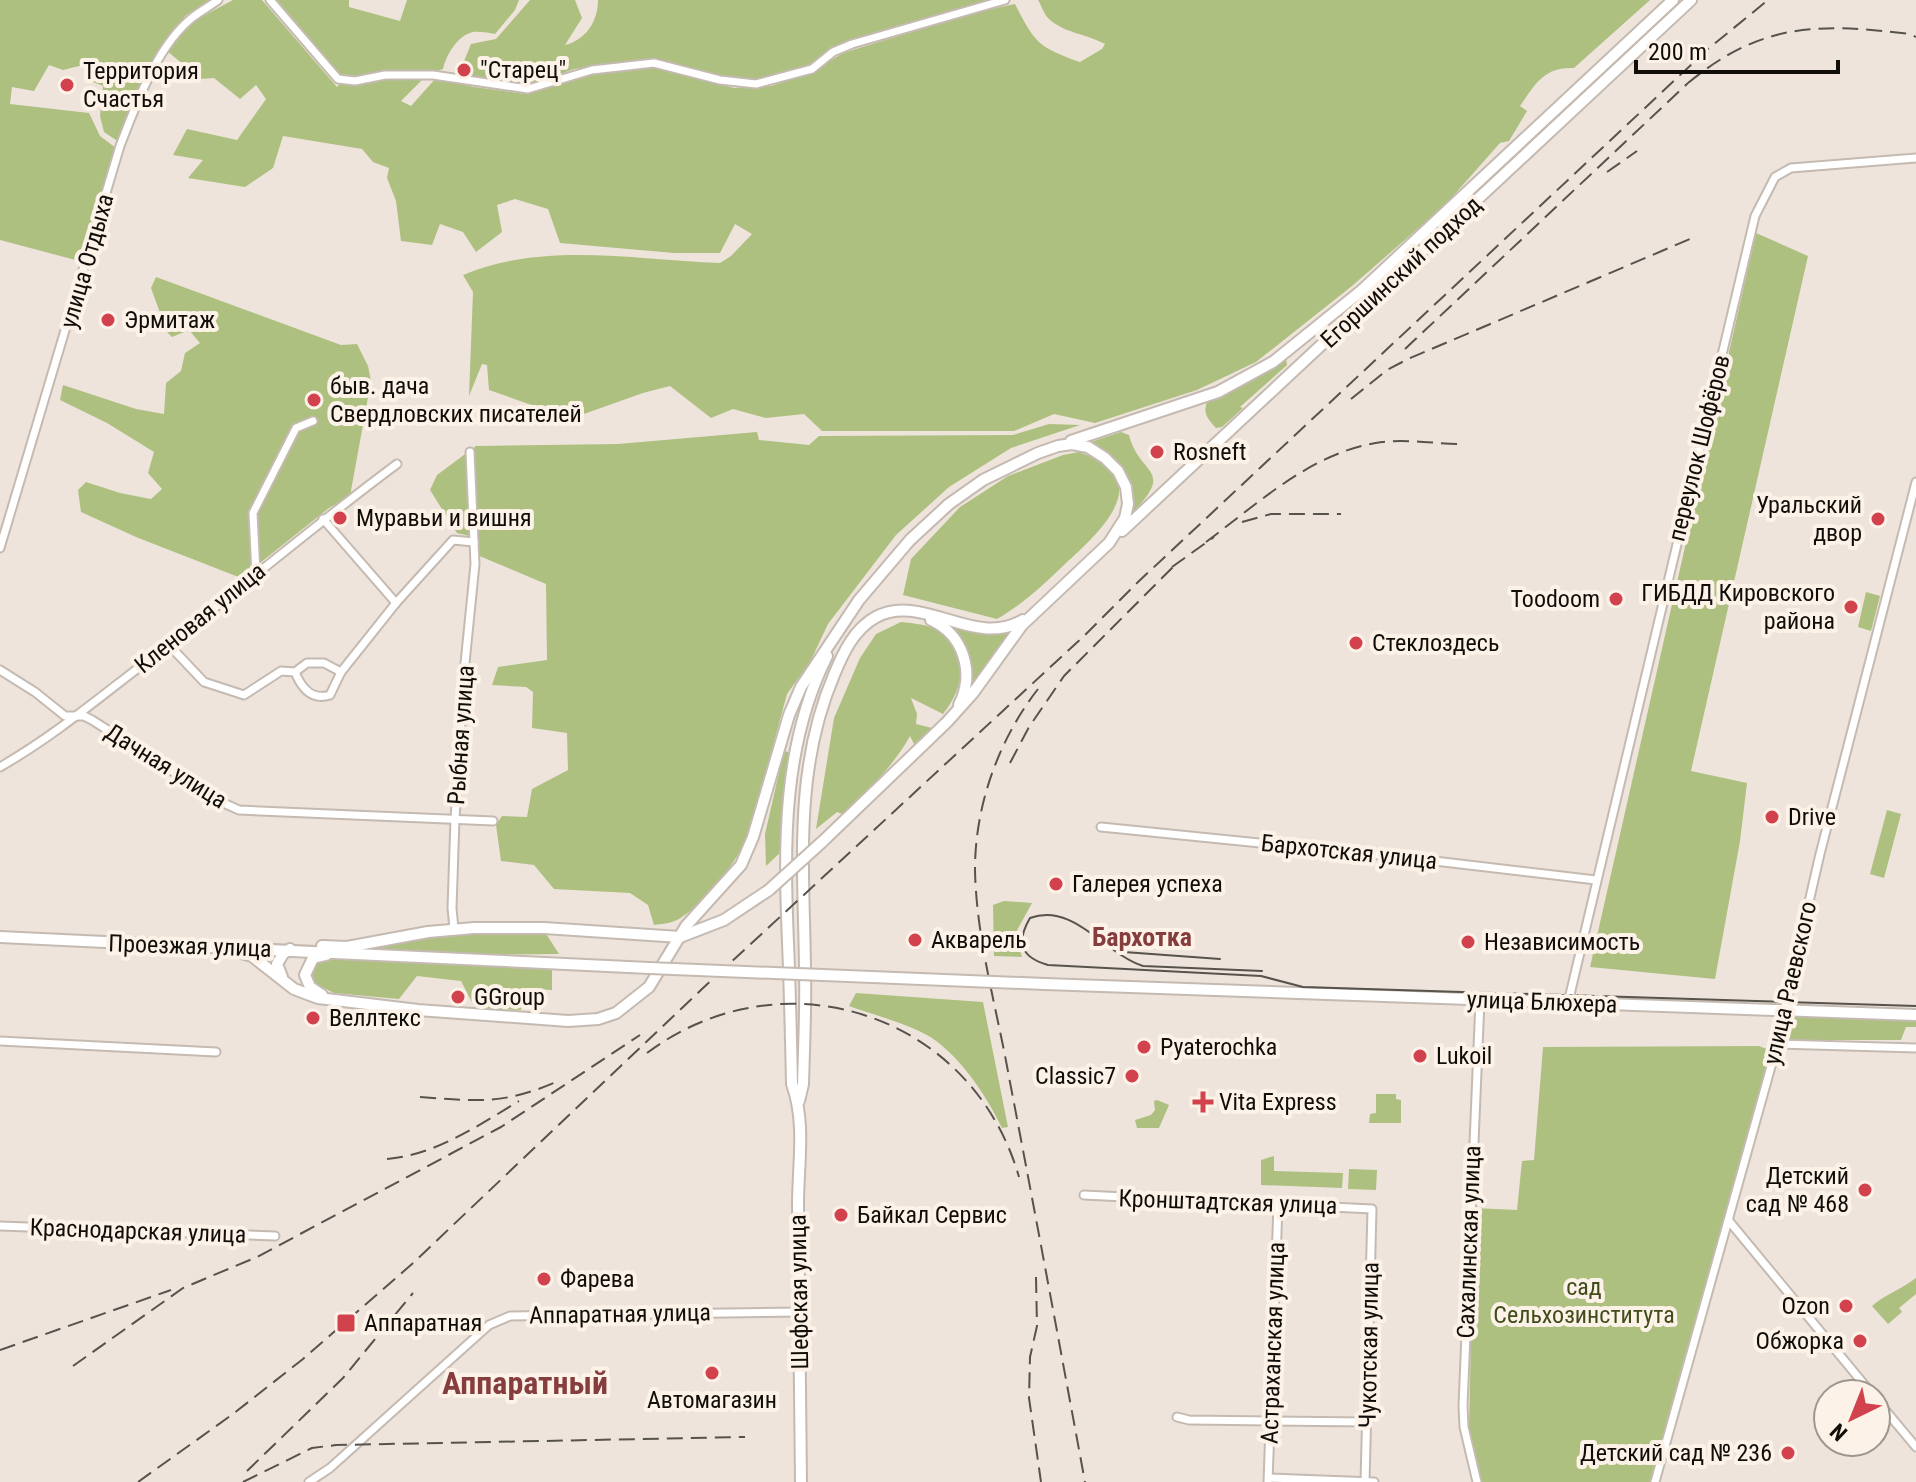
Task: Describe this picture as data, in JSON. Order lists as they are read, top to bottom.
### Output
{
  "streets": {
    "main road": [
      "Егоршинский подход",
      "Проезжая улица",
      "улица Блюхера",
      "Шефская улица"
    ],
    "street": [
      "улица Отдыха",
      "переулок Шофёров",
      "Кленовая улица",
      "Рыбная улица",
      "Дачная улица",
      "Бархотская улица",
      "улица Раевского",
      "Кронштадтская улица",
      "Краснодарская улица",
      "Сахалинская улица",
      "Аппаратная улица",
      "Астраханская улица",
      "Чукотская улица"
    ]
  },
  "crossings": [
    ["переулок Шофёров", "Бархотская улица"],
    ["переулок Шофёров", "улица Блюхера"],
    ["Кленовая улица", "Дачная улица"],
    ["Рыбная улица", "Дачная улица"],
    ["Проезжая улица", "улица Блюхера"],
    ["улица Раевского", "улица Блюхера"],
    ["улица Блюхера", "Сахалинская улица"],
    ["Кронштадтская улица", "Астраханская улица"],
    ["Кронштадтская улица", "Чукотская улица"],
    ["Шефская улица", "Аппаратная улица"]
  ],
  "districts": ["Бархотка", "Аппаратный"],
  "parks": ["сад Сельхозинститута"],
  "places": {
    "other": [
      "\"Старец\"",
      "Территория Счастья",
      "Эрмитаж",
      "быв. дача Свердловских писателей",
      "Rosneft",
      "Муравьи и вишня",
      "Уральский двор",
      "Toodoom",
      "ГИБДД Кировского района",
      "Стеклоздесь",
      "Drive",
      "Галерея успеха",
      "Акварель",
      "Независимость",
      "GGroup",
      "Веллтекс",
      "Pyaterochka",
      "Lukoil",
      "Classic7",
      "Детский сад № 468",
      "Байкал Сервис",
      "Фарева",
      "Ozon",
      "Обжорка",
      "Автомагазин",
      "Детский сад № 236"
    ],
    "health": ["Vita Express"],
    "transit": ["Аппаратная"]
  },
  "scale_bar": "200 m",
  "north": "bottom left"
}
